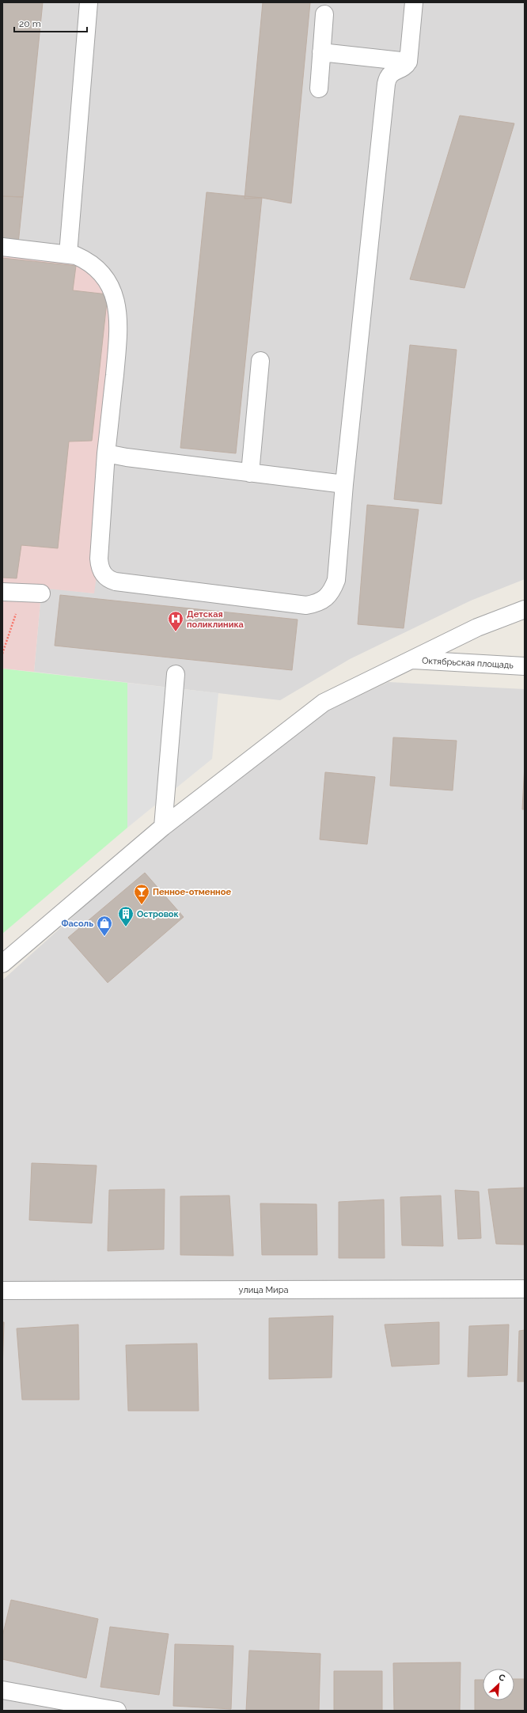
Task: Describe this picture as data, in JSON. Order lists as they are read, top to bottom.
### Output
{
  "streets": {
    "street": ["Октябрьская площадь", "улица Мира"]
  },
  "places": {
    "hospital": ["Детская поликлиника"],
    "bar": ["Пенное-отменное"],
    "building": ["Островок"],
    "shop": ["Фасоль"]
  },
  "scale_bar": "20 m",
  "north": "top right"
}
